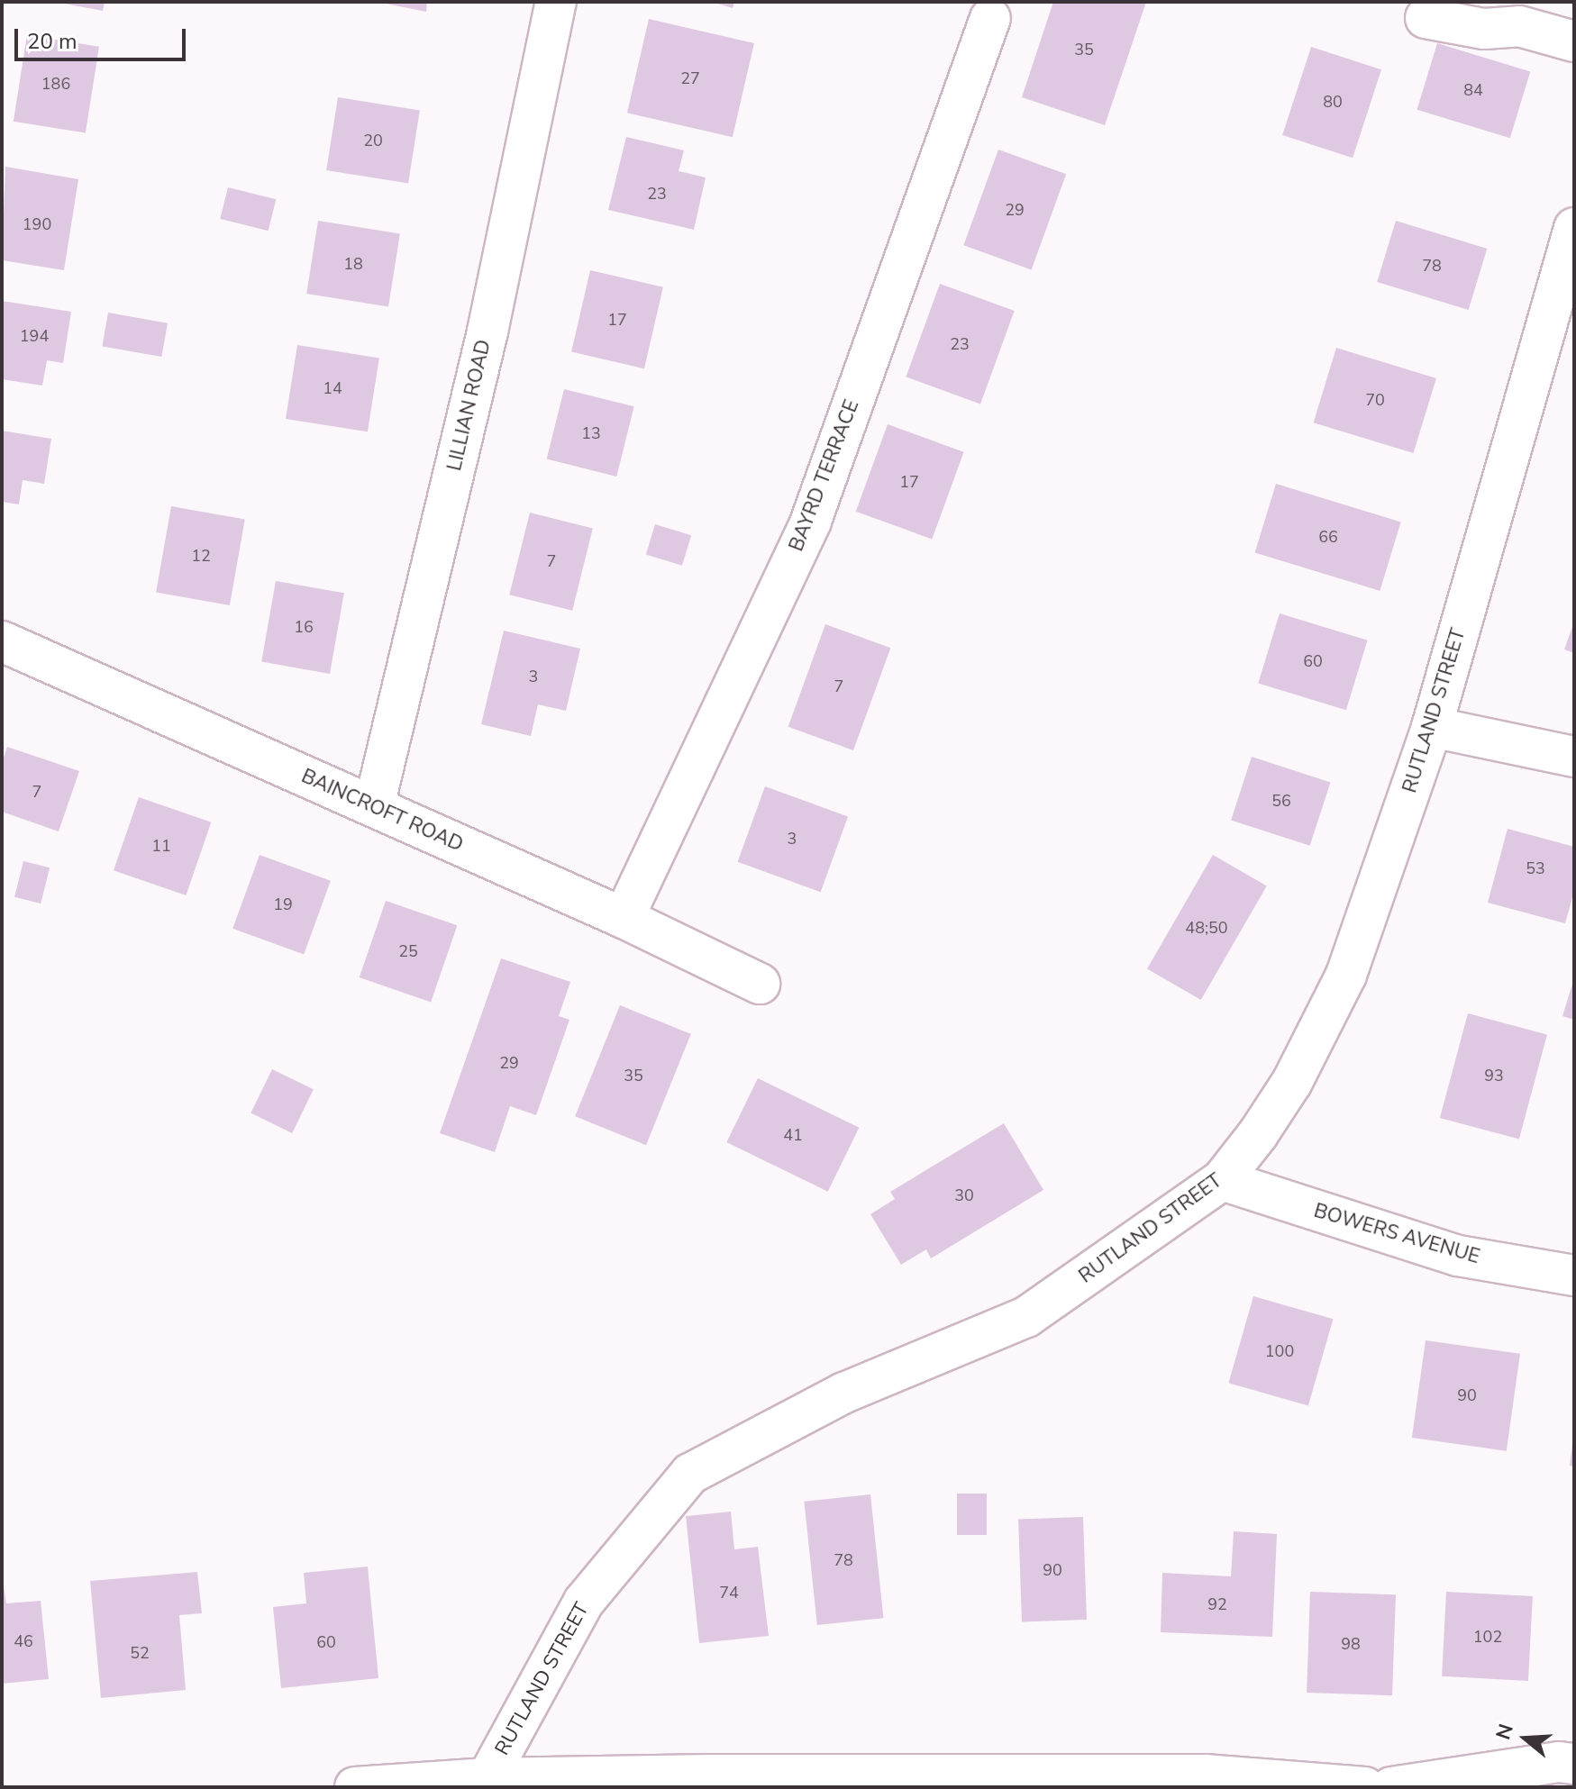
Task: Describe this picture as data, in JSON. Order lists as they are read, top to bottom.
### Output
{
  "streets": {
    "street": [
      "LILLIAN ROAD",
      "BAYRD TERRACE",
      "RUTLAND STREET",
      "BAINCROFT ROAD",
      "BOWERS AVENUE"
    ]
  },
  "crossings": [
    ["LILLIAN ROAD", "BAINCROFT ROAD"],
    ["BAYRD TERRACE", "BAINCROFT ROAD"],
    ["RUTLAND STREET", "BOWERS AVENUE"]
  ],
  "house_numbers": [
    "35",
    "27",
    "186",
    "84",
    "80",
    "20",
    "23",
    "29",
    "190",
    "18",
    "78",
    "17",
    "194",
    "23",
    "14",
    "70",
    "13",
    "17",
    "66",
    "12",
    "7",
    "16",
    "60",
    "3",
    "7",
    "7",
    "56",
    "3",
    "11",
    "53",
    "19",
    "48;50",
    "25",
    "29",
    "35",
    "93",
    "41",
    "30",
    "100",
    "90",
    "78",
    "90",
    "74",
    "92",
    "102",
    "46",
    "60",
    "98",
    "52"
  ],
  "scale_bar": "20 m",
  "north": "left"
}
